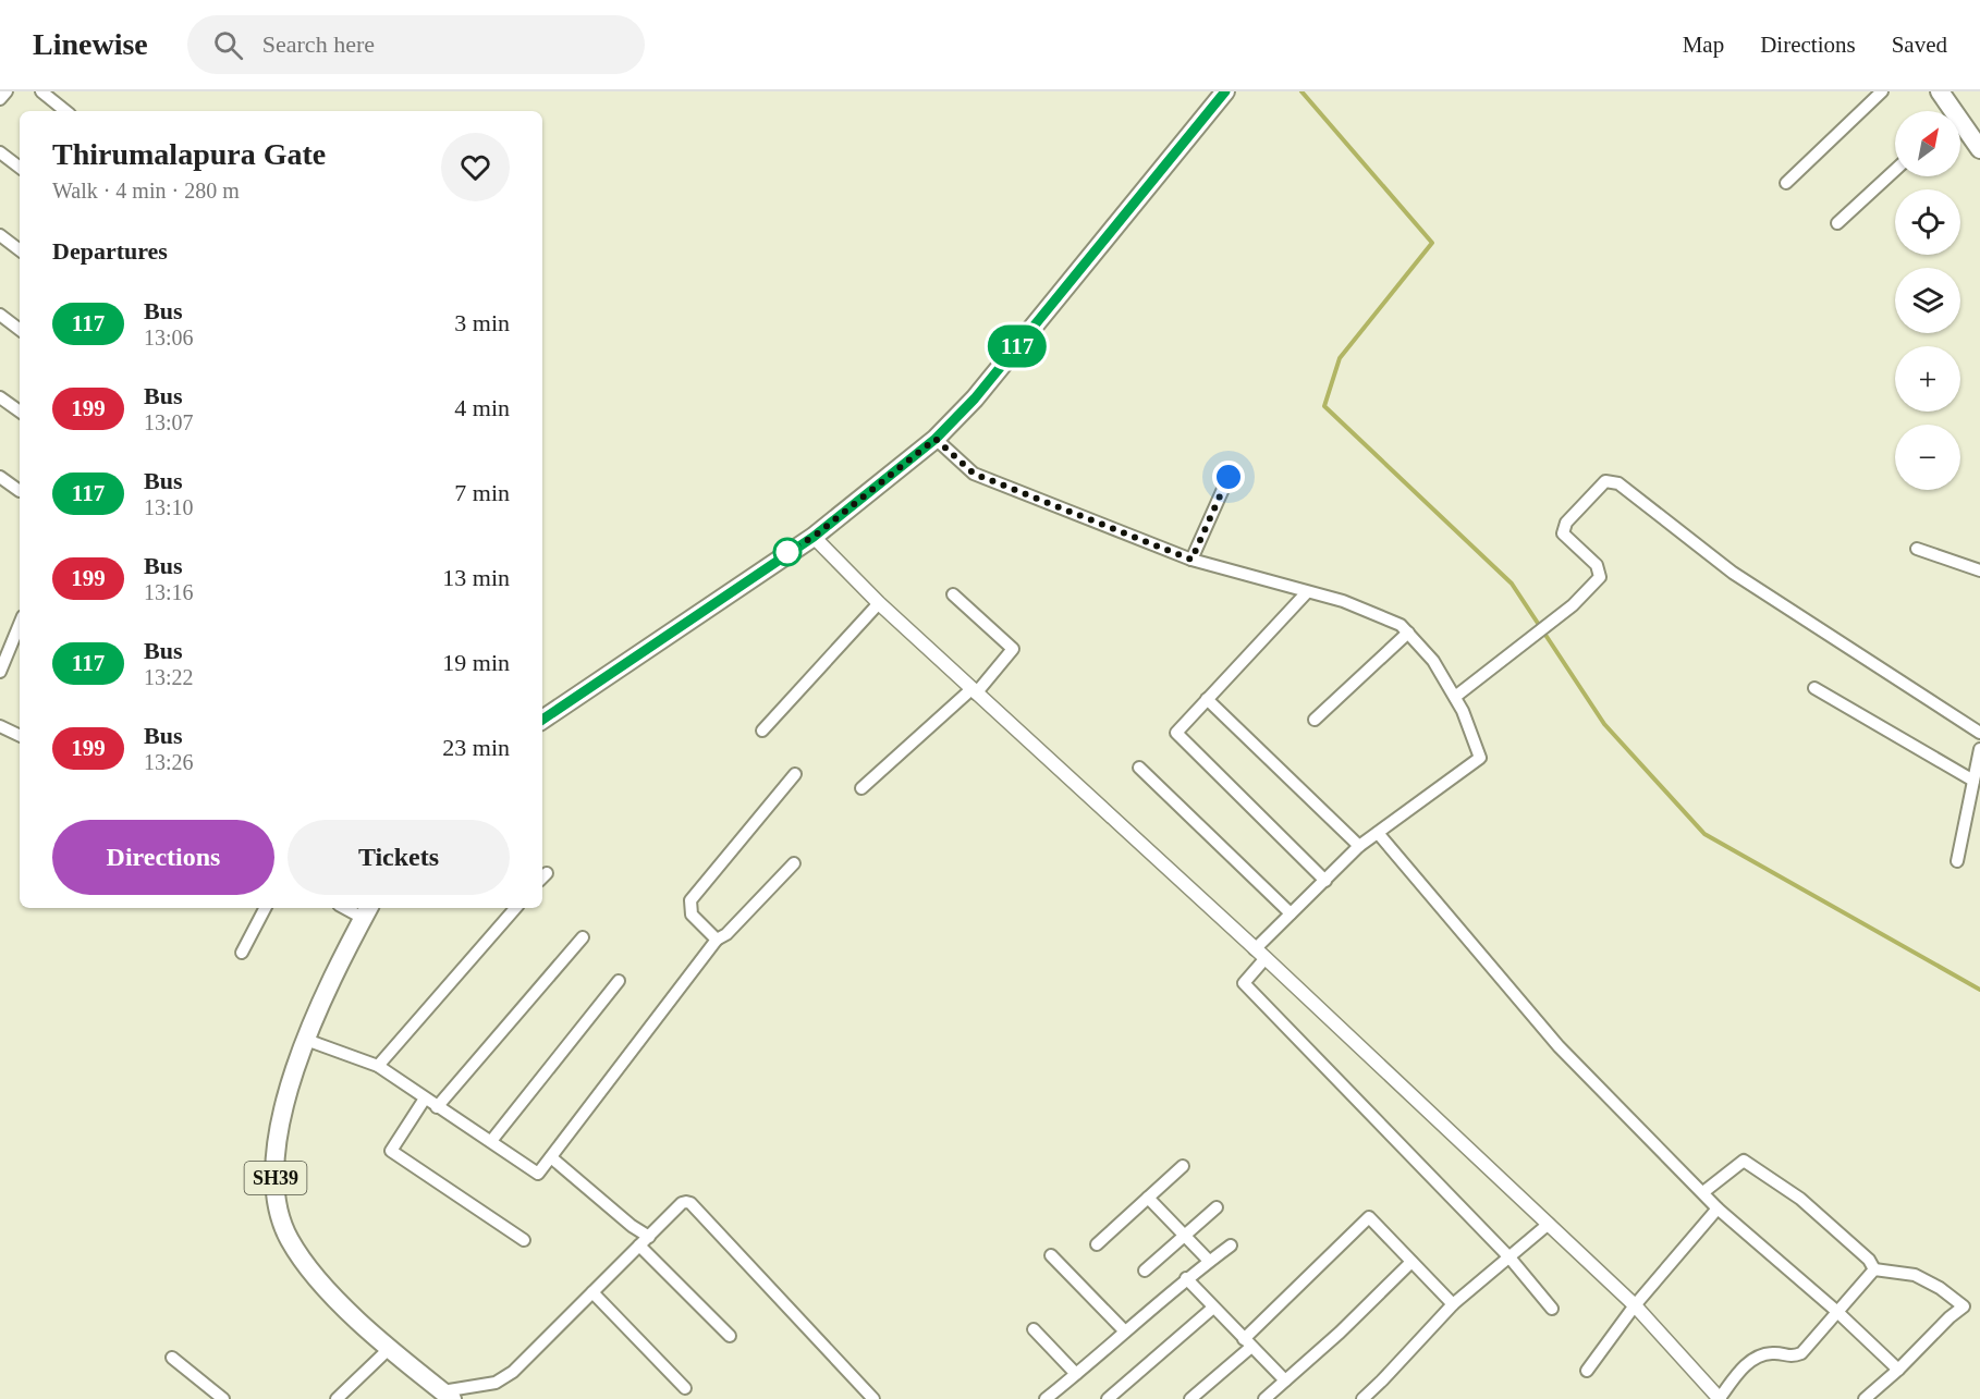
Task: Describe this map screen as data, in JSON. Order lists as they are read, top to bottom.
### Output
{
  "streets": {
    "main road": ["SH39"]
  },
  "lines": ["bus line 117"],
  "north": "top right",
  "page": {
    "header": "Linewise",
    "search": "Search here",
    "nav": ["Map", "Directions", "Saved"],
    "on_map": "117",
    "map_buttons": ["+", "−"],
    "heading": [
      ["Thirumalapura Gate", "Walk · 4 min · 280 m"],
      "Departures"
    ],
    "list": [
      {
        "mark": "117",
        "name": "Bus",
        "note": "13:06",
        "value": "3 min"
      },
      {
        "mark": "199",
        "name": "Bus",
        "note": "13:07",
        "value": "4 min"
      },
      {
        "mark": "117",
        "name": "Bus",
        "note": "13:10",
        "value": "7 min"
      },
      {
        "mark": "199",
        "name": "Bus",
        "note": "13:16",
        "value": "13 min"
      },
      {
        "mark": "117",
        "name": "Bus",
        "note": "13:22",
        "value": "19 min"
      },
      {
        "mark": "199",
        "name": "Bus",
        "note": "13:26",
        "value": "23 min"
      }
    ],
    "buttons": ["Directions", "Tickets"]
  }
}
